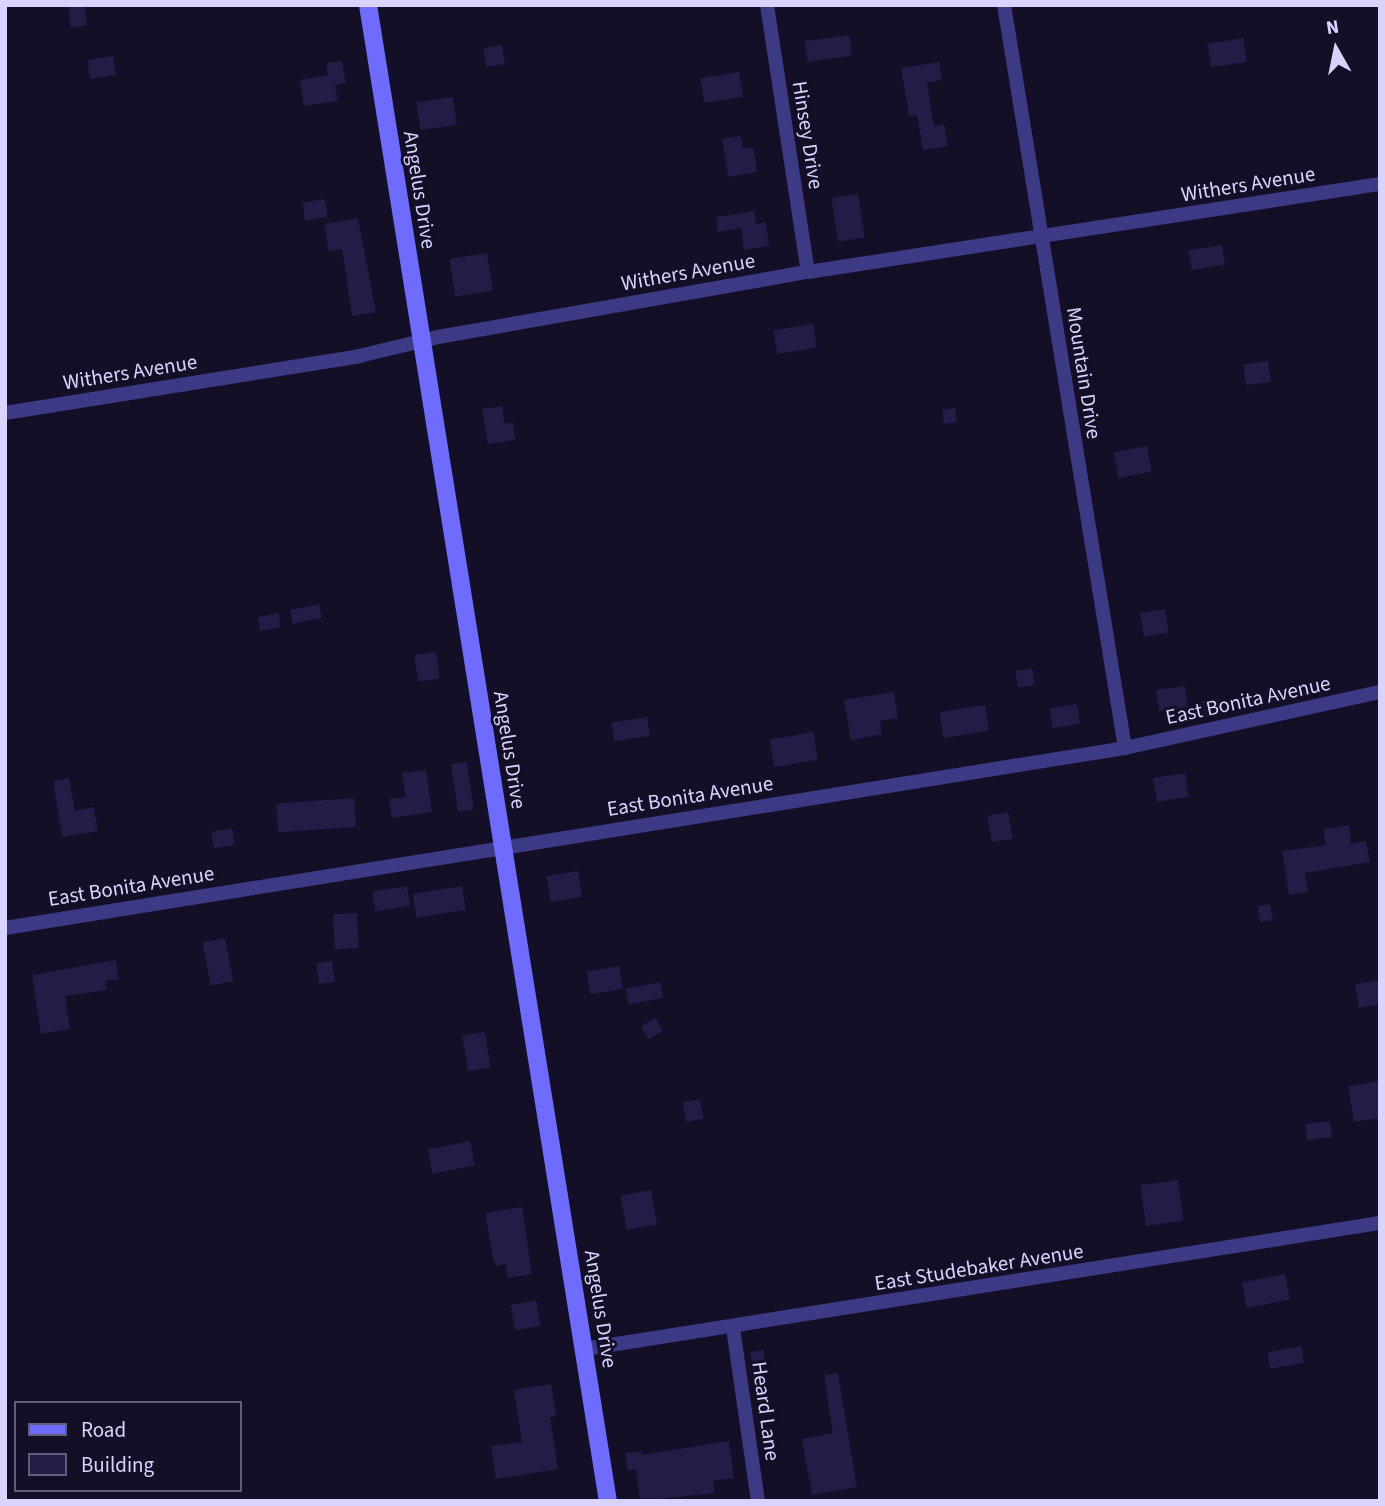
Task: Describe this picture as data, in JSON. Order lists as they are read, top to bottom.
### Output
{
  "streets": {
    "street": [
      "Hinsey Drive",
      "Withers Avenue",
      "Angelus Drive",
      "Mountain Drive",
      "East Bonita Avenue",
      "East Studebaker Avenue",
      "Heard Lane"
    ]
  },
  "crossings": [
    ["Hinsey Drive", "Withers Avenue"],
    ["Withers Avenue", "Angelus Drive"],
    ["Withers Avenue", "Mountain Drive"],
    ["Angelus Drive", "East Bonita Avenue"],
    ["Angelus Drive", "East Studebaker Avenue"],
    ["Mountain Drive", "East Bonita Avenue"],
    ["East Studebaker Avenue", "Heard Lane"]
  ],
  "legend": ["Road", "Building"],
  "north": "top"
}
